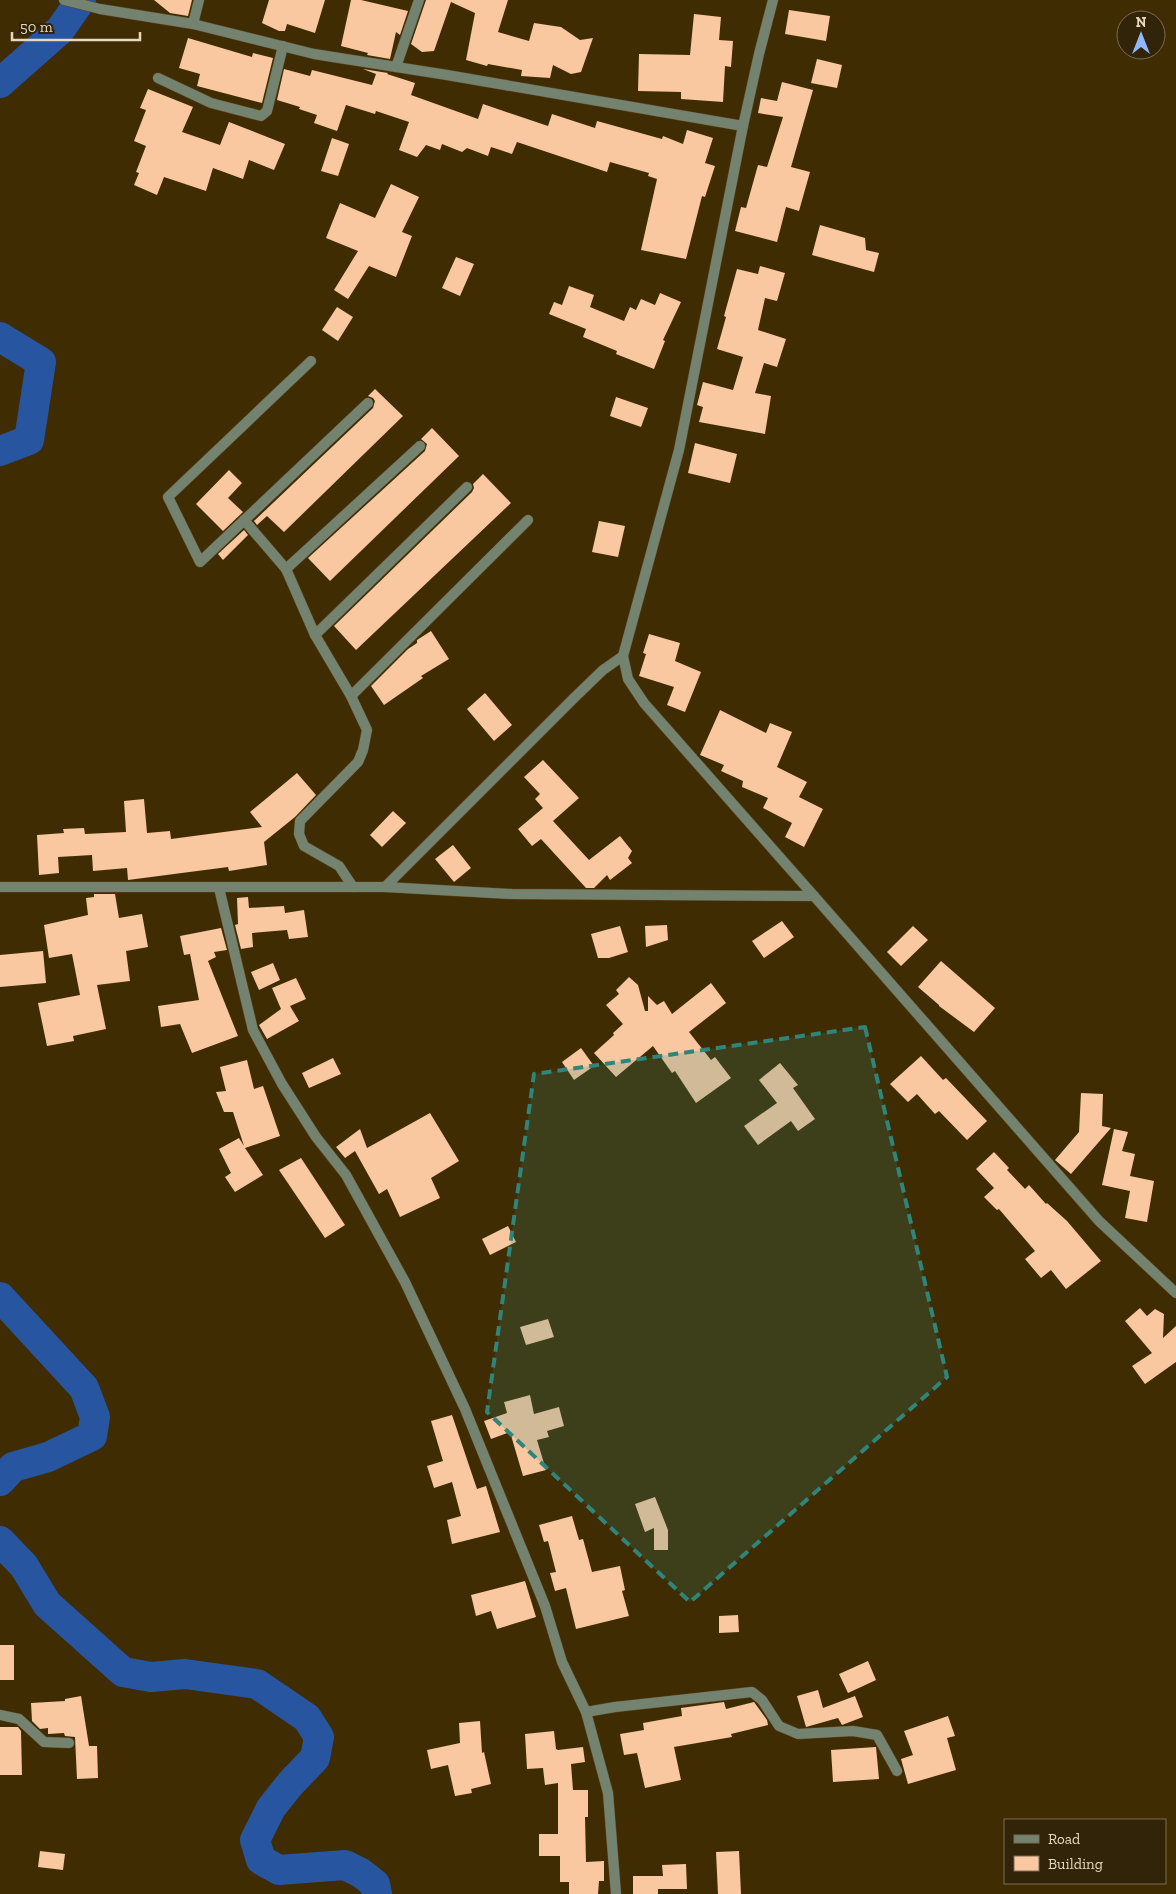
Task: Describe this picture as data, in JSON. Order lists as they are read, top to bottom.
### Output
{
  "legend": ["Road", "Building"],
  "scale_bar": "50 m",
  "north": "top"
}
